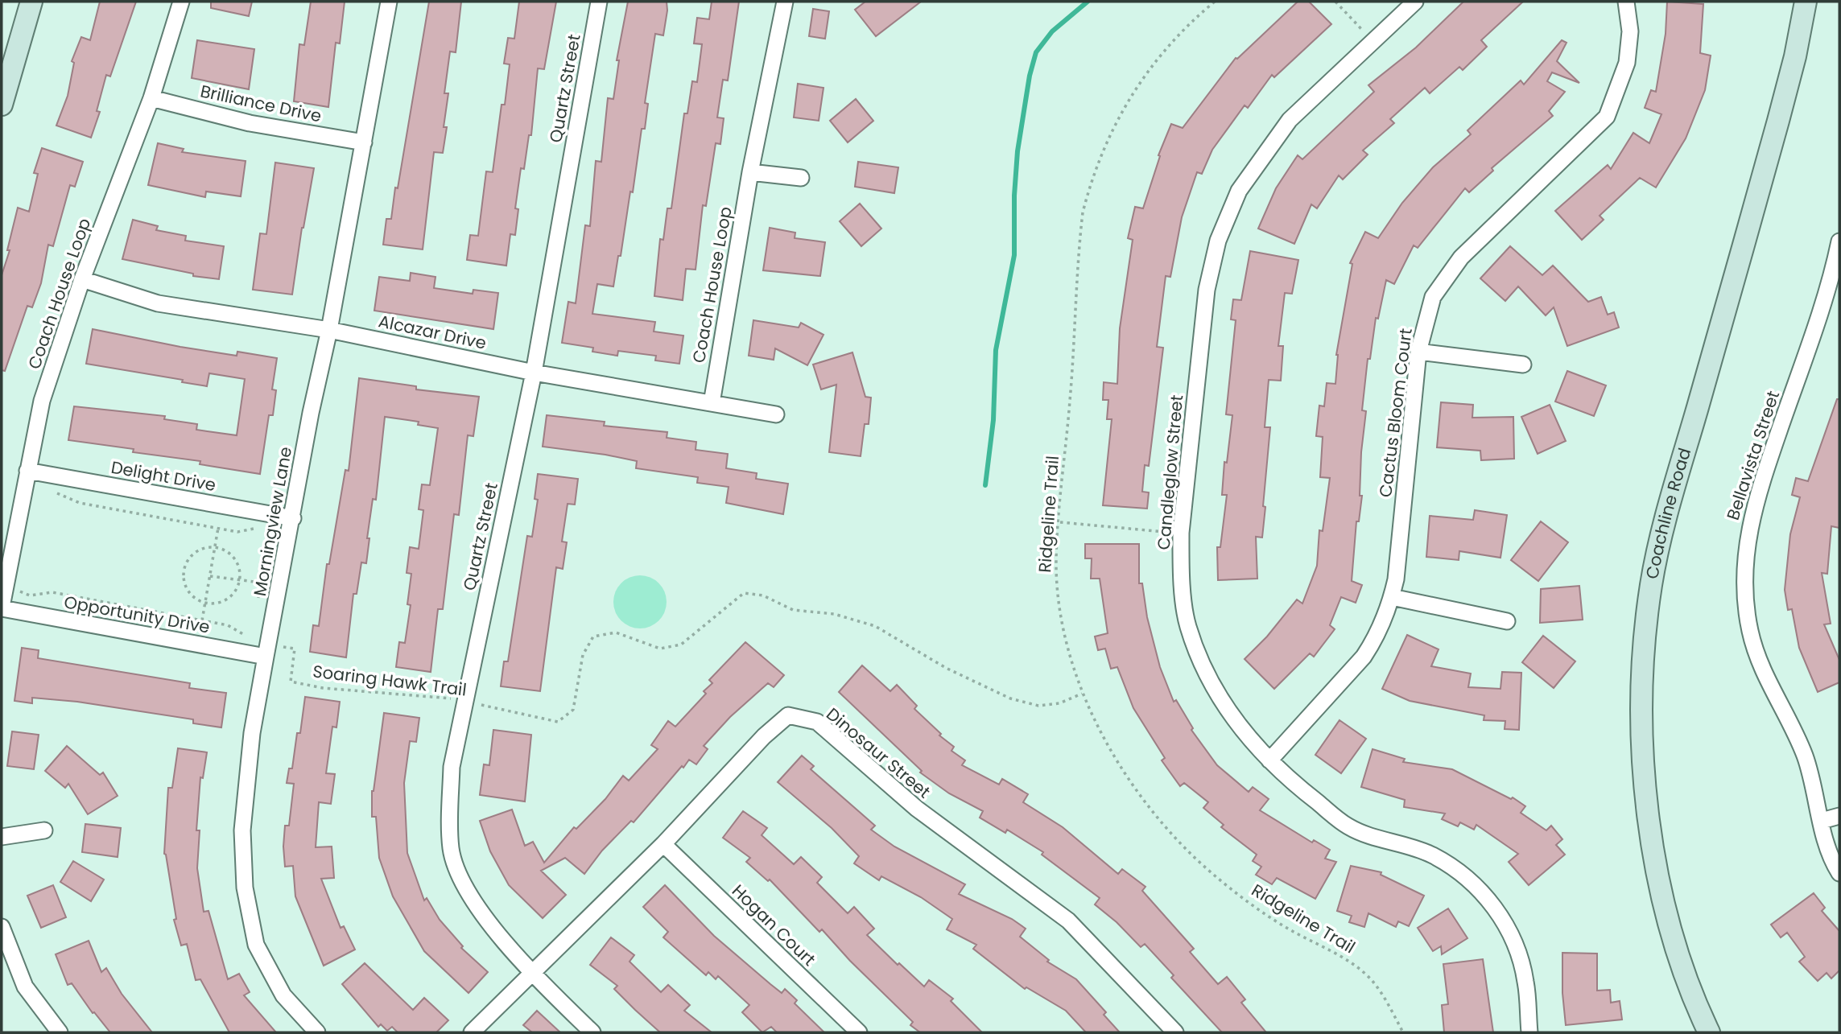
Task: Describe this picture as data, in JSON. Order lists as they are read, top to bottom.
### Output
{
  "streets": {
    "main road": ["Coachline Road"],
    "street": [
      "Quartz Street",
      "Brilliance Drive",
      "Coach House Loop",
      "Alcazar Drive",
      "Cactus Bloom Court",
      "Bellavista Street",
      "Candleglow Street",
      "Delight Drive",
      "Morningview Lane",
      "Opportunity Drive",
      "Dinosaur Street",
      "Hogan Court"
    ],
    "path": ["Ridgeline Trail", "Soaring Hawk Trail"]
  },
  "crossings": [
    ["Quartz Street", "Alcazar Drive"],
    ["Quartz Street", "Soaring Hawk Trail"],
    ["Quartz Street", "Dinosaur Street"],
    ["Brilliance Drive", "Coach House Loop"],
    ["Brilliance Drive", "Morningview Lane"],
    ["Coach House Loop", "Alcazar Drive"],
    ["Coach House Loop", "Delight Drive"],
    ["Coach House Loop", "Opportunity Drive"],
    ["Coach House Loop", "Soaring Hawk Trail"],
    ["Alcazar Drive", "Morningview Lane"],
    ["Cactus Bloom Court", "Candleglow Street"],
    ["Delight Drive", "Morningview Lane"],
    ["Ridgeline Trail", "Soaring Hawk Trail"],
    ["Morningview Lane", "Opportunity Drive"],
    ["Morningview Lane", "Soaring Hawk Trail"],
    ["Opportunity Drive", "Soaring Hawk Trail"],
    ["Dinosaur Street", "Hogan Court"]
  ]
}
